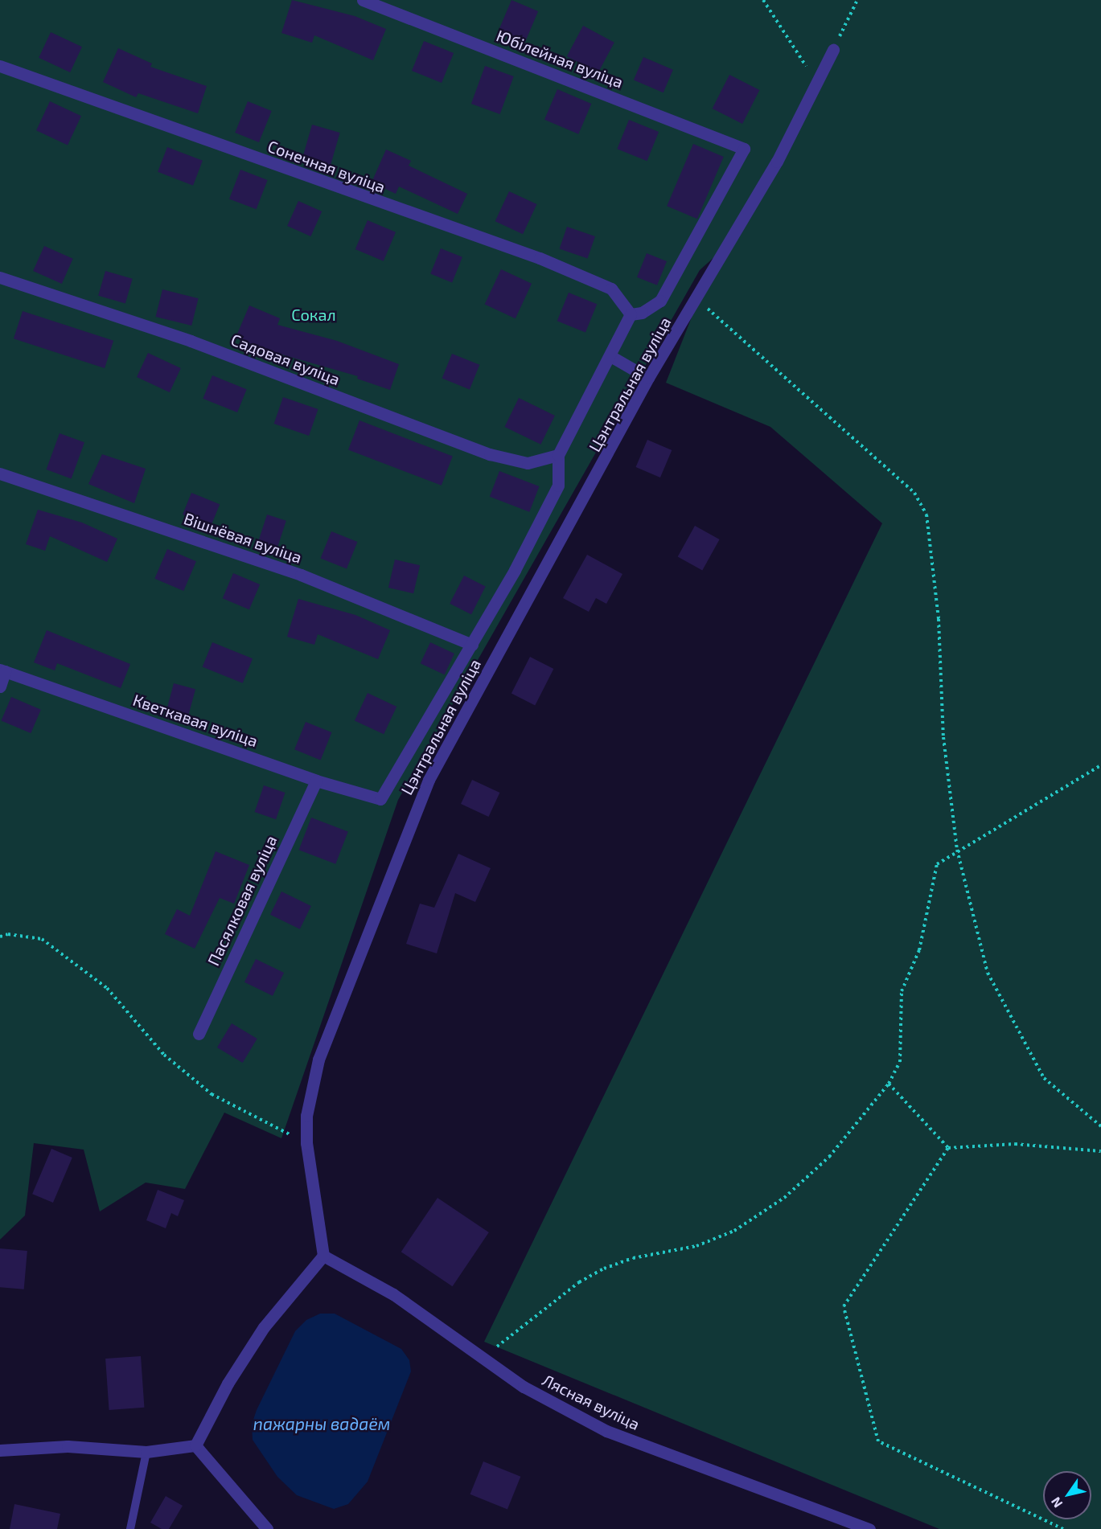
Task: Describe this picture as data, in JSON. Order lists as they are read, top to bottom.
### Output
{
  "streets": {
    "street": [
      "Юбілейная вуліца",
      "Сонечная вуліца",
      "Садовая вуліца",
      "Цэнтральная вуліца",
      "Вішнёвая вуліца",
      "Кветкавая вуліца",
      "Пасялковая вуліца",
      "Лясная вуліца"
    ]
  },
  "crossings": [
    ["Юбілейная вуліца", "Сонечная вуліца"],
    ["Цэнтральная вуліца", "Лясная вуліца"],
    ["Вішнёвая вуліца", "Кветкавая вуліца"],
    ["Кветкавая вуліца", "Пасялковая вуліца"]
  ],
  "water": ["пажарны вадаём"],
  "parks": ["Сокал"],
  "north": "bottom left"
}
